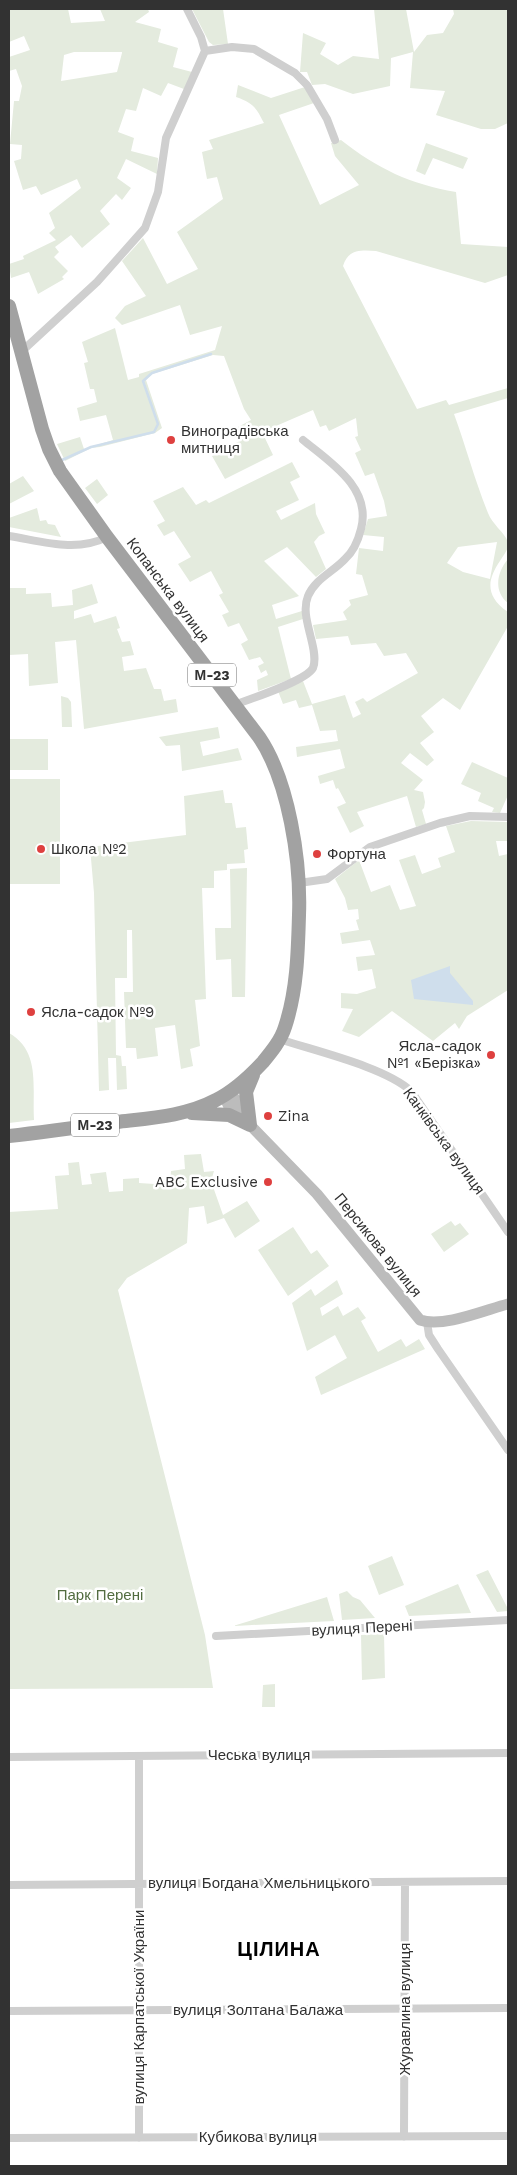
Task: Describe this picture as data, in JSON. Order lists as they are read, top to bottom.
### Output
{
  "streets": {
    "highway": ["Копанська вулиця", "М-23"],
    "main road": ["Персикова вулиця"],
    "street": [
      "Канківська вулиця",
      "вулиця Перені",
      "Чеська вулиця",
      "вулиця Богдана Хмельницького",
      "вулиця Карпатської України",
      "Журавлина вулиця",
      "вулиця Золтана Балажа",
      "Кубикова вулиця"
    ]
  },
  "crossings": [
    ["Копанська вулиця", "Канківська вулиця"],
    ["Копанська вулиця", "Персикова вулиця"],
    ["Чеська вулиця", "вулиця Карпатської України"],
    ["вулиця Богдана Хмельницького", "вулиця Карпатської України"],
    ["вулиця Богдана Хмельницького", "Журавлина вулиця"],
    ["вулиця Карпатської України", "вулиця Золтана Балажа"],
    ["вулиця Карпатської України", "Кубикова вулиця"],
    ["Журавлина вулиця", "вулиця Золтана Балажа"],
    ["Журавлина вулиця", "Кубикова вулиця"]
  ],
  "districts": ["ЦІЛИНА"],
  "parks": ["Парк Перені"],
  "places": [
    "Виноградівська митниця",
    "Школа №2",
    "Фортуна",
    "Ясла-садок №9",
    "Ясла-садок №1 «Берізка»",
    "Zina",
    "ABC Exclusive"
  ]
}
